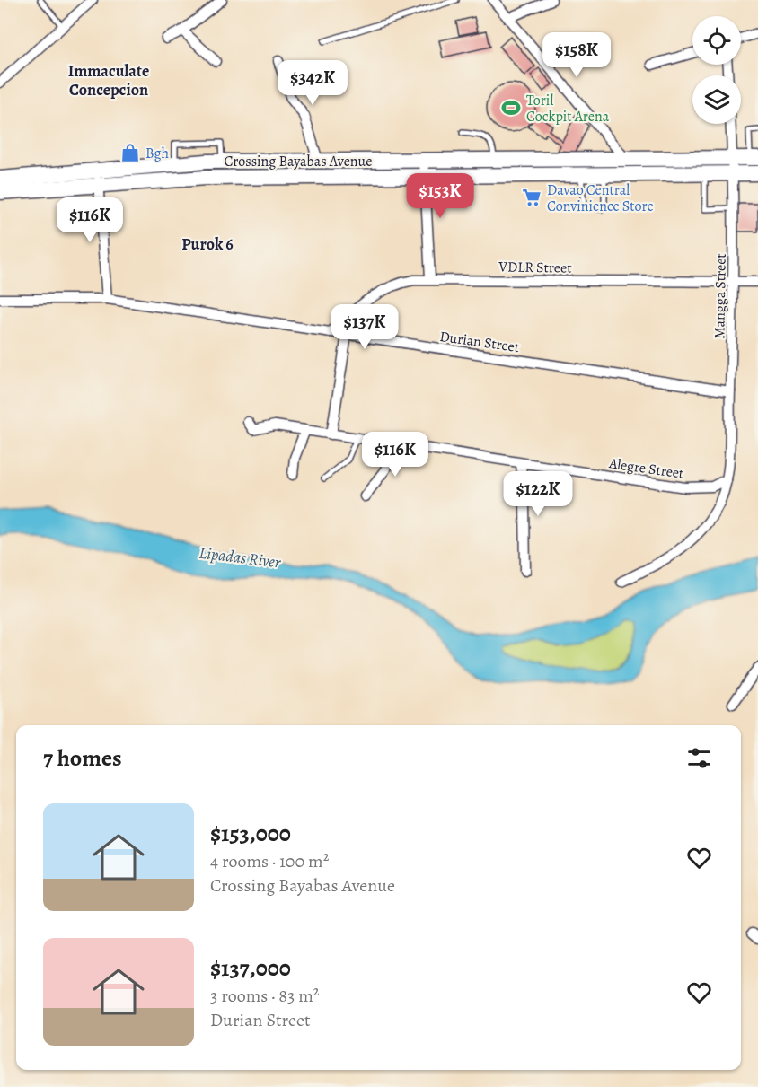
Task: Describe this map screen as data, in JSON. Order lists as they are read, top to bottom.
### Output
{
  "streets": {
    "main road": ["Crossing Bayabas Avenue"],
    "street": [
      "VDLR Street",
      "Mangga Street",
      "Durian Street",
      "Alegre Street"
    ]
  },
  "crossings": [
    ["Crossing Bayabas Avenue", "Mangga Street"],
    ["VDLR Street", "Mangga Street"],
    ["VDLR Street", "Durian Street"],
    ["Mangga Street", "Durian Street"],
    ["Mangga Street", "Alegre Street"]
  ],
  "districts": ["Immaculate Concepcion", "Purok 6"],
  "water": ["Lipadas River"],
  "places": {
    "sports": ["Toril Cockpit Arena"],
    "shop": ["Bgh"],
    "supermarket": ["Davao Central Convinience Store"]
  },
  "page": {
    "price": [
      "$158K",
      "$342K",
      "$153K",
      "$116K",
      "$137K",
      "$116K",
      "$122K"
    ],
    "heading": "7 homes",
    "list": [
      {
        "name": "$153,000",
        "note": "4 rooms · 100 m² · Crossing Bayabas Avenue"
      },
      {
        "name": "$137,000",
        "note": "3 rooms · 83 m² · Durian Street"
      }
    ]
  }
}
